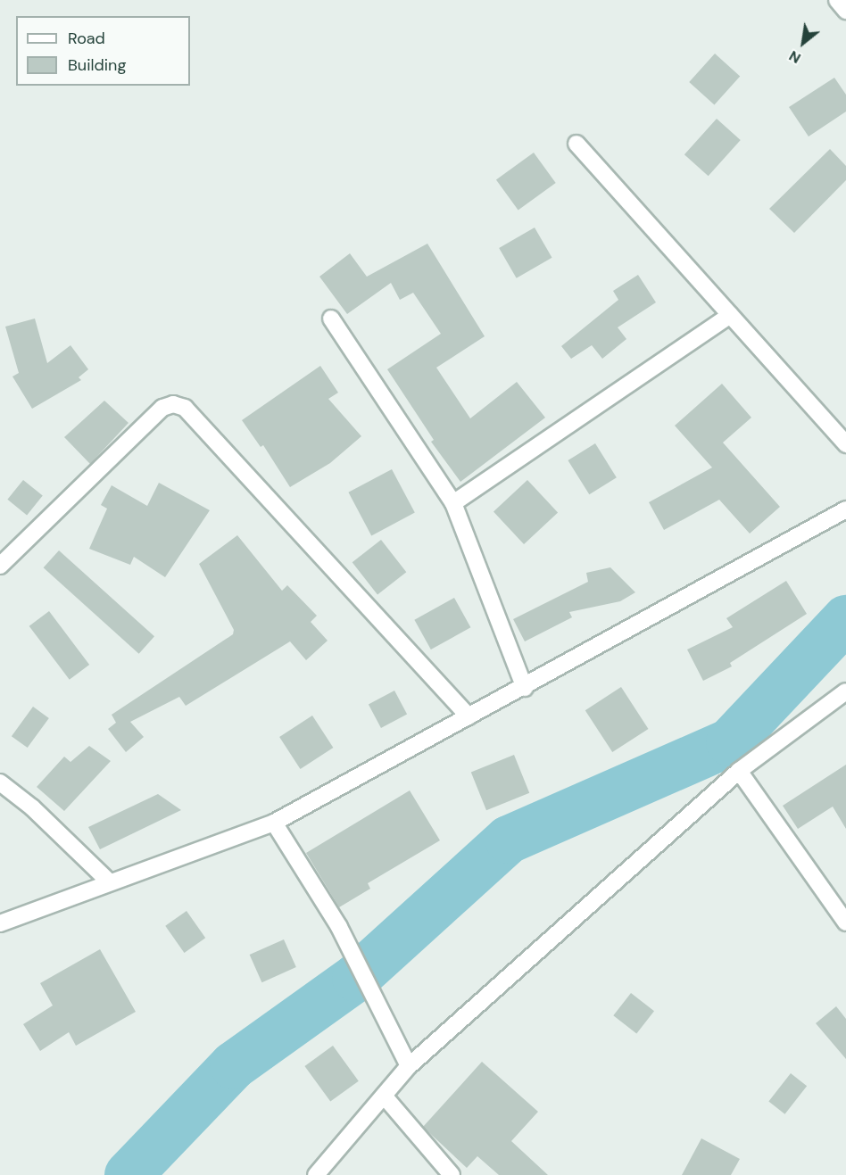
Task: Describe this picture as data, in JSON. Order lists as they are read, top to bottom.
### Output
{
  "legend": ["Road", "Building"],
  "north": "bottom left"
}
